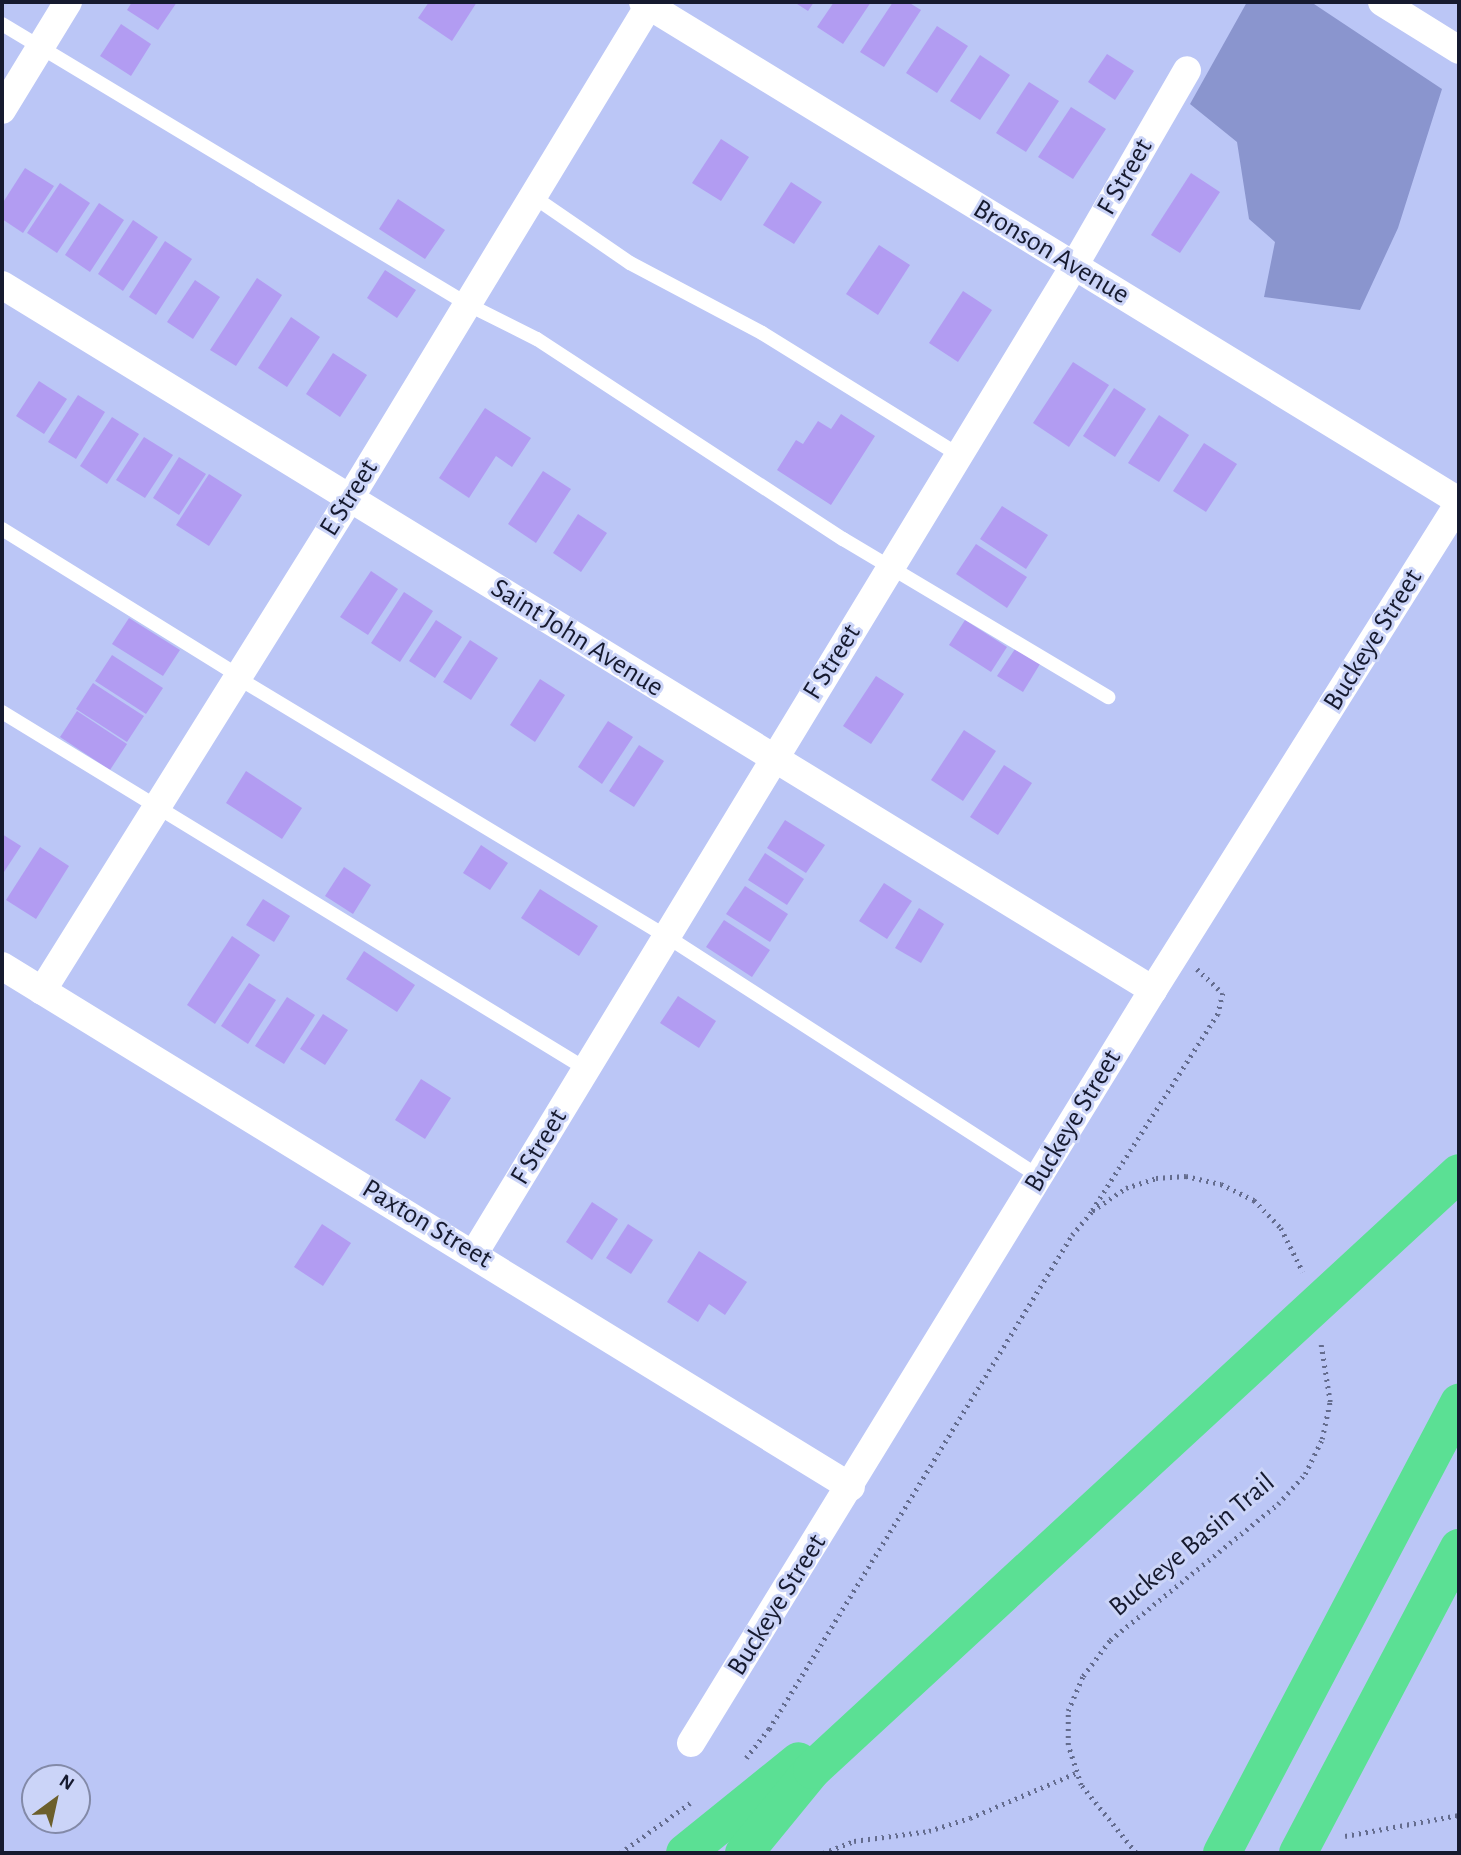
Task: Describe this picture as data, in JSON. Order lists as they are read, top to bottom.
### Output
{
  "streets": {
    "street": [
      "F Street",
      "Bronson Avenue",
      "E Street",
      "Saint John Avenue",
      "Buckeye Street",
      "Paxton Street"
    ],
    "path": ["Buckeye Basin Trail"]
  },
  "crossings": [
    ["F Street", "Bronson Avenue"],
    ["F Street", "Saint John Avenue"],
    ["F Street", "Paxton Street"],
    ["Bronson Avenue", "E Street"],
    ["Bronson Avenue", "Buckeye Street"],
    ["E Street", "Saint John Avenue"],
    ["E Street", "Paxton Street"],
    ["Saint John Avenue", "Buckeye Street"],
    ["Buckeye Street", "Paxton Street"]
  ],
  "north": "top right"
}
